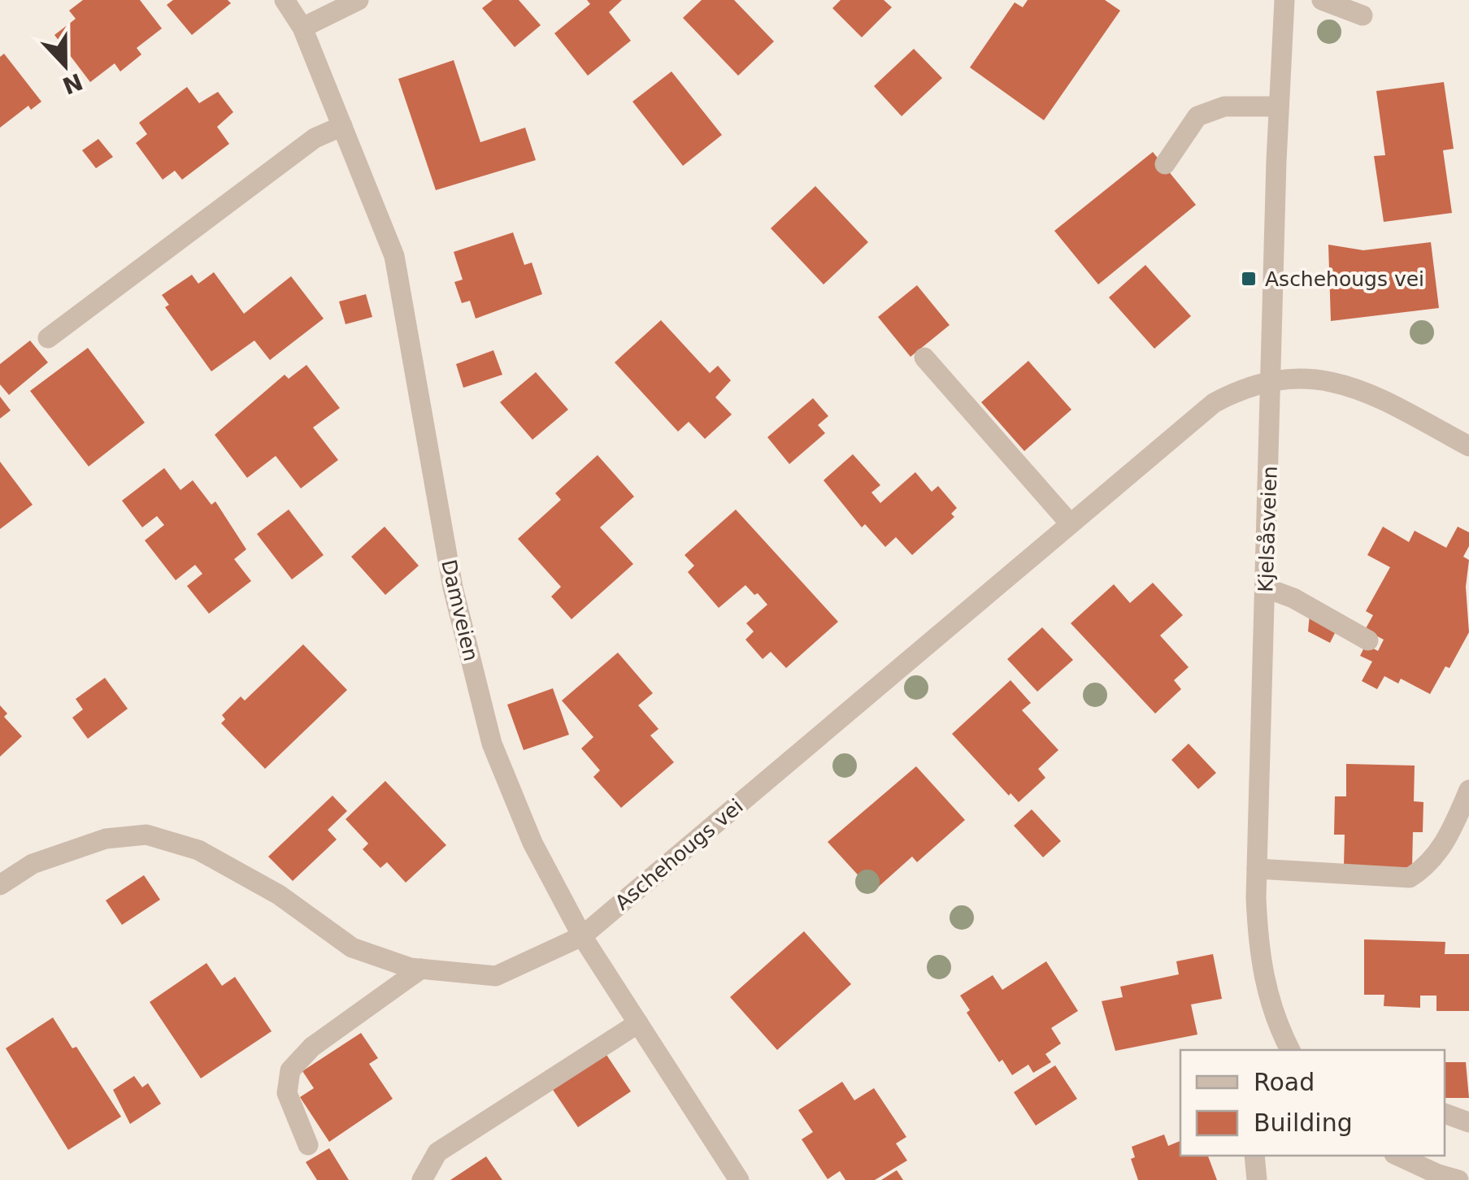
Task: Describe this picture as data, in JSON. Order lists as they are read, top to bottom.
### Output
{
  "streets": {
    "street": ["Kjelsåsveien", "Damveien", "Aschehougs vei"]
  },
  "crossings": [
    ["Kjelsåsveien", "Aschehougs vei"],
    ["Damveien", "Aschehougs vei"]
  ],
  "places": {
    "transit": ["Aschehougs vei"]
  },
  "legend": ["Road", "Building"],
  "north": "bottom"
}
